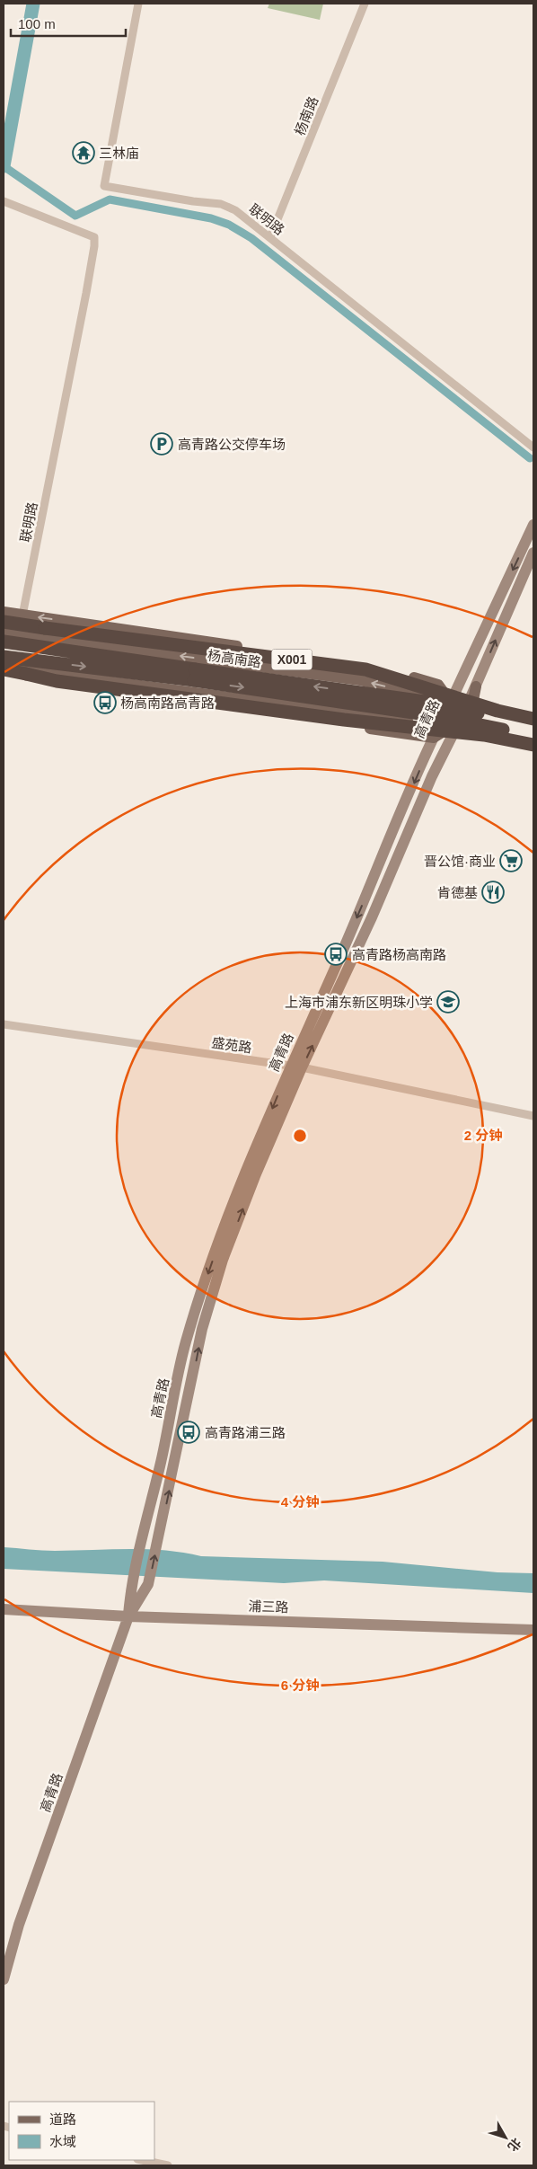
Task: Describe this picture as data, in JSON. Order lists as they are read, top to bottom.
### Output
{
  "streets": {
    "highway": ["杨高南路", "X001"],
    "main road": ["高青路", "浦三路"],
    "street": ["杨南路", "联明路", "盛苑路"]
  },
  "crossings": [
    ["杨南路", "联明路"],
    ["联明路", "杨高南路"],
    ["联明路", "X001"],
    ["杨高南路", "X001"],
    ["杨高南路", "高青路"],
    ["高青路", "盛苑路"],
    ["高青路", "浦三路"]
  ],
  "places": {
    "temple": ["三林庙"],
    "parking": ["高青路公交停车场"],
    "bus stop": ["杨高南路高青路", "高青路杨高南路", "高青路浦三路"],
    "supermarket": ["晋公馆·商业"],
    "restaurant": ["肯德基"],
    "school or university": ["上海市浦东新区明珠小学"]
  },
  "legend": ["道路", "水域"],
  "scale_bar": "100 m",
  "north": "bottom right",
  "rings": ["2 分钟", "4 分钟", "6 分钟"]
}
